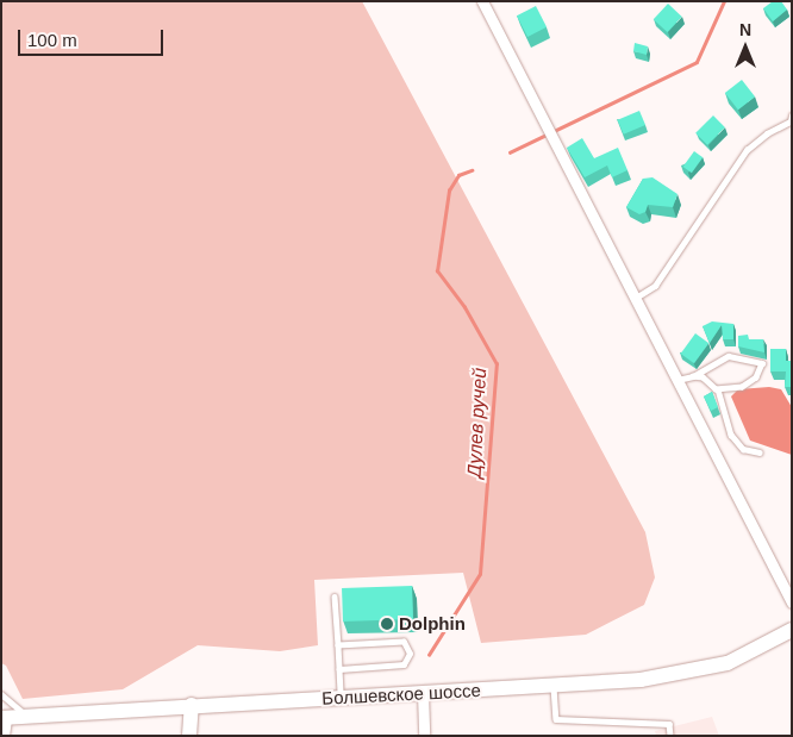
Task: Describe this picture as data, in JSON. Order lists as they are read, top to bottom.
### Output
{
  "streets": {
    "main road": ["Болшевское шоссе"]
  },
  "water": ["Дулев ручей"],
  "places": ["Dolphin"],
  "scale_bar": "100 m",
  "north": "top"
}
